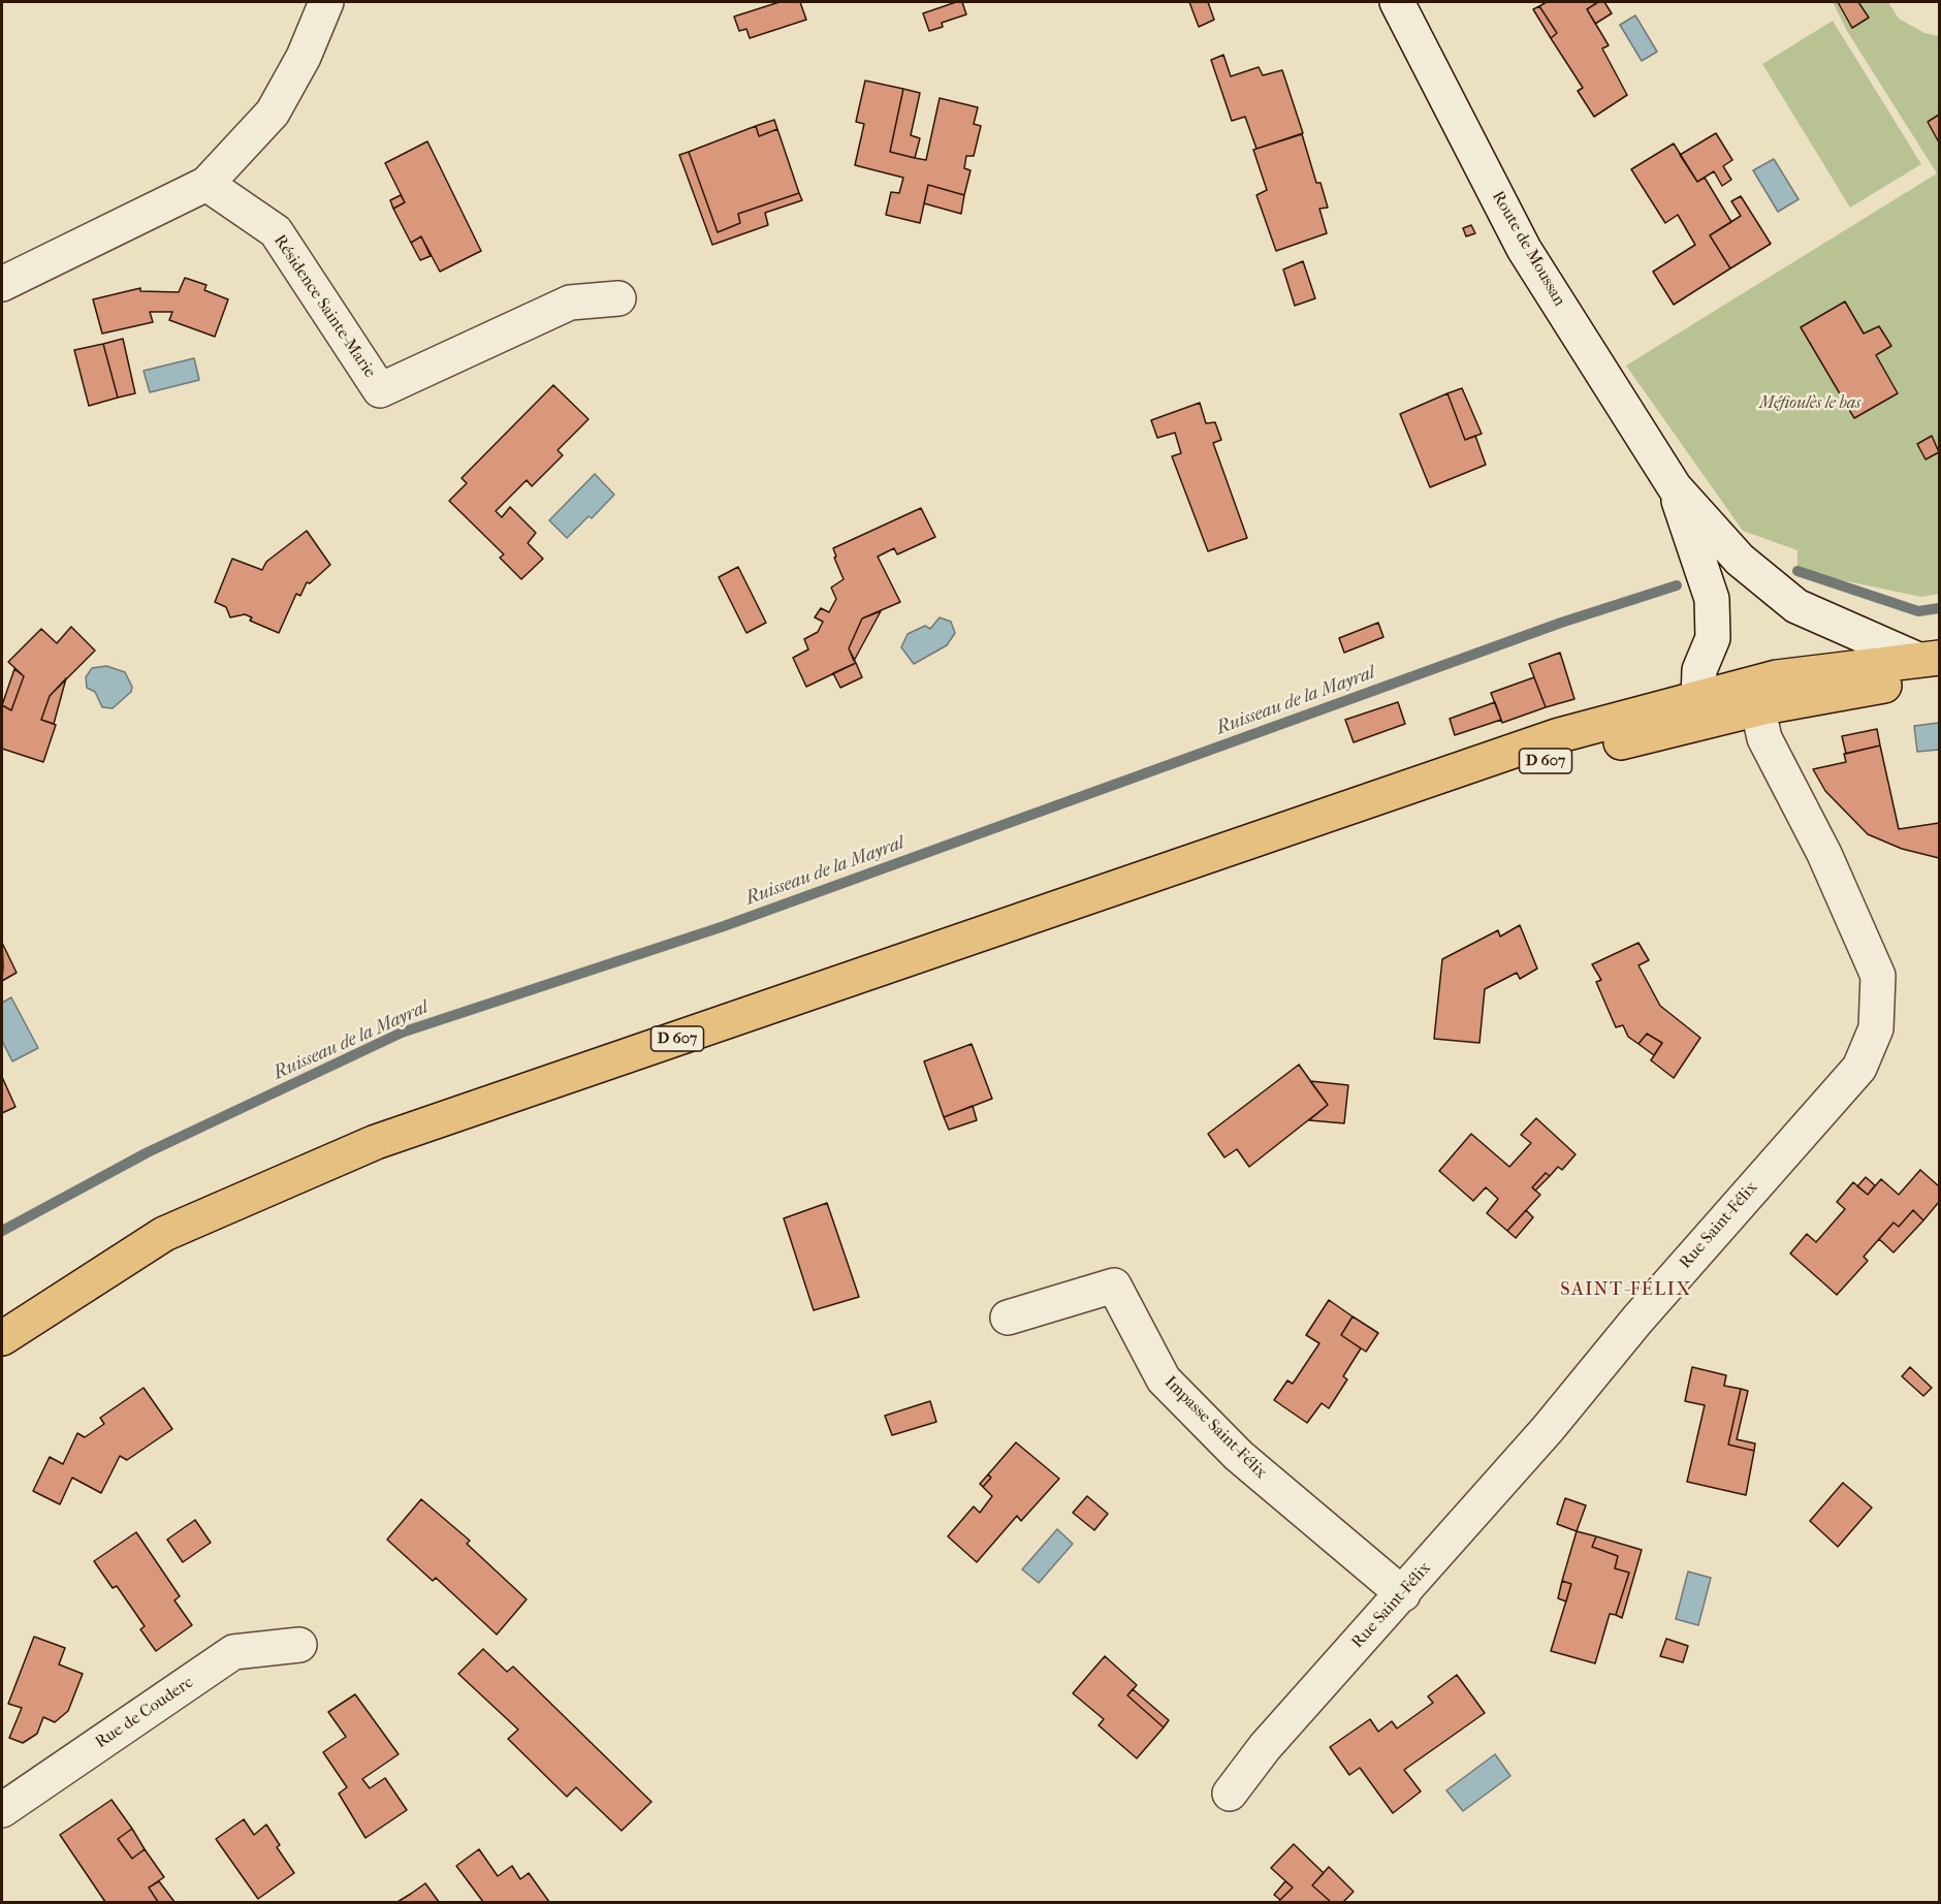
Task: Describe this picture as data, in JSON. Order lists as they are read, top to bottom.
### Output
{
  "streets": {
    "main road": ["D 607"],
    "street": [
      "Route de Moussan",
      "Résidence Sainte-Marie",
      "Rue Saint-Félix",
      "Impasse Saint-Félix",
      "Rue de Couderc"
    ]
  },
  "crossings": [
    ["D 607", "Rue Saint-Félix"],
    ["Rue Saint-Félix", "Impasse Saint-Félix"]
  ],
  "districts": ["SAINT-FÉLIX"],
  "water": ["Ruisseau de la Mayral"],
  "parks": ["Méfioulès le bas"]
}
